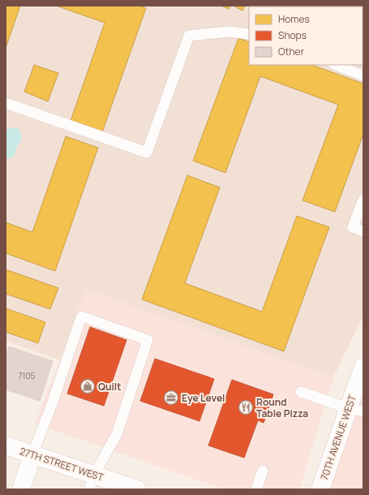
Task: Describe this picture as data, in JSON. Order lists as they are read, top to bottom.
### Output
{
  "streets": {
    "street": ["70TH AVENUE WEST", "27TH STREET WEST"]
  },
  "places": {
    "shop": ["Quilt"],
    "office": ["Eye Level"],
    "restaurant": ["Round Table Pizza"]
  },
  "house_numbers": ["7105"],
  "legend": ["Homes", "Shops", "Other"]
}
